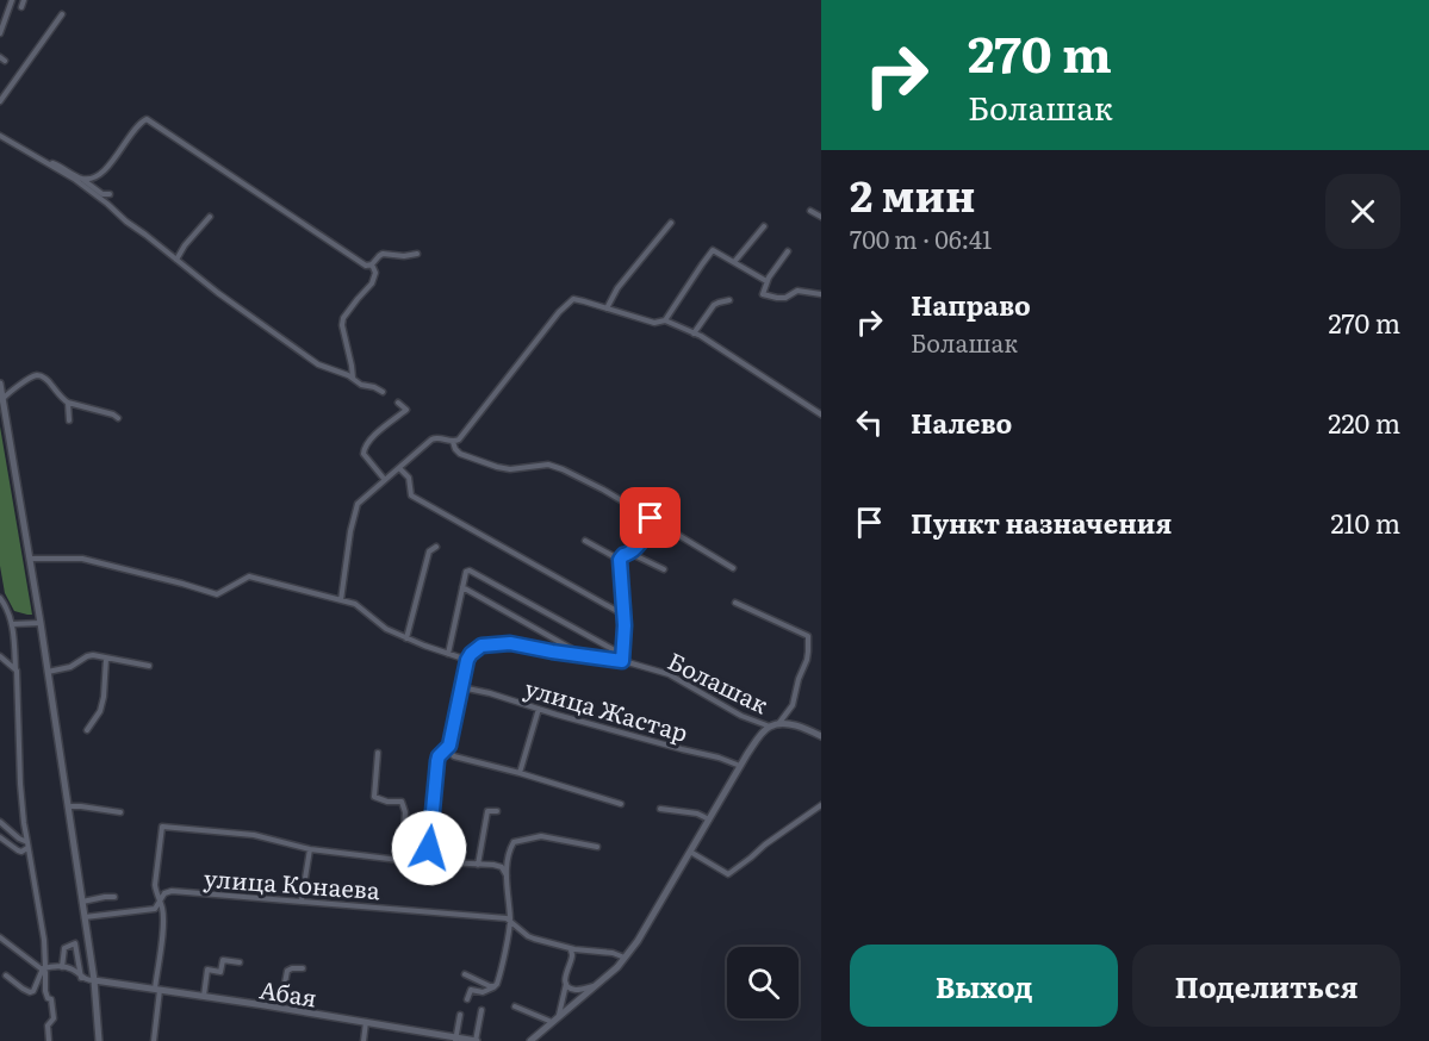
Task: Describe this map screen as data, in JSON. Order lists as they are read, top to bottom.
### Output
{
  "streets": {
    "street": [
      "Болашак",
      "улица Жастар",
      "улица Конаева",
      "Абая"
    ]
  },
  "page": {
    "turn": ["270 m", "Болашак"],
    "heading": ["2 мин", "700 m · 06:41"],
    "list": [
      {
        "name": "Направо",
        "note": "Болашак",
        "value": "270 m"
      },
      {
        "name": "Налево",
        "value": "220 m"
      },
      {
        "name": "Пункт назначения",
        "value": "210 m"
      }
    ],
    "buttons": ["Выход", "Поделиться"]
  }
}
